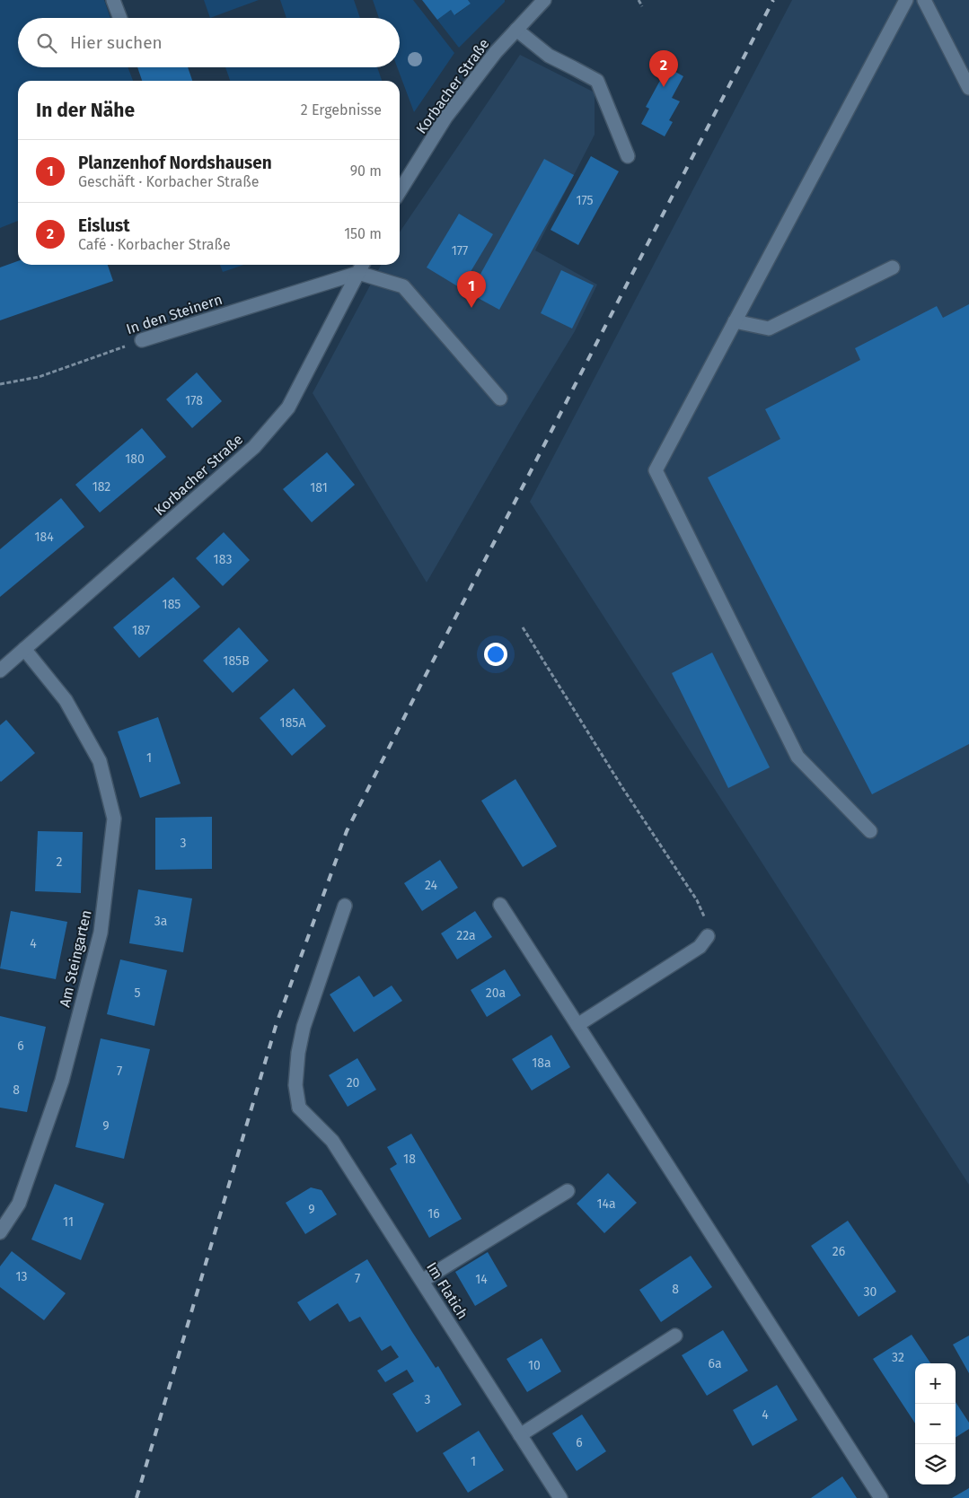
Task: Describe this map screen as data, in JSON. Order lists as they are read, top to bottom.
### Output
{
  "streets": {
    "street": [
      "Korbacher Straße",
      "In den Steinern",
      "Am Steingarten",
      "Im Flatich"
    ]
  },
  "crossings": [
    ["Korbacher Straße", "In den Steinern"],
    ["Korbacher Straße", "Am Steingarten"]
  ],
  "house_numbers": [
    "175",
    "177",
    "178",
    "180",
    "182",
    "181",
    "184",
    "183",
    "185",
    "187",
    "185B",
    "185A",
    "1",
    "3",
    "2",
    "24",
    "3a",
    "22a",
    "4",
    "5",
    "20a",
    "6",
    "18a",
    "7",
    "20",
    "8",
    "9",
    "18",
    "14a",
    "9",
    "16",
    "11",
    "26",
    "13",
    "7",
    "14",
    "8",
    "30",
    "32",
    "6a",
    "10",
    "3",
    "4",
    "6",
    "1"
  ],
  "page": {
    "search": "Hier suchen",
    "pins": ["2", "1"],
    "heading": ["In der Nähe", "2 Ergebnisse"],
    "list": [
      {
        "mark": "1",
        "name": "Planzenhof Nordshausen",
        "note": "Geschäft · Korbacher Straße",
        "value": "90 m"
      },
      {
        "mark": "2",
        "name": "Eislust",
        "note": "Café · Korbacher Straße",
        "value": "150 m"
      }
    ],
    "map_buttons": ["+", "−"]
  }
}
